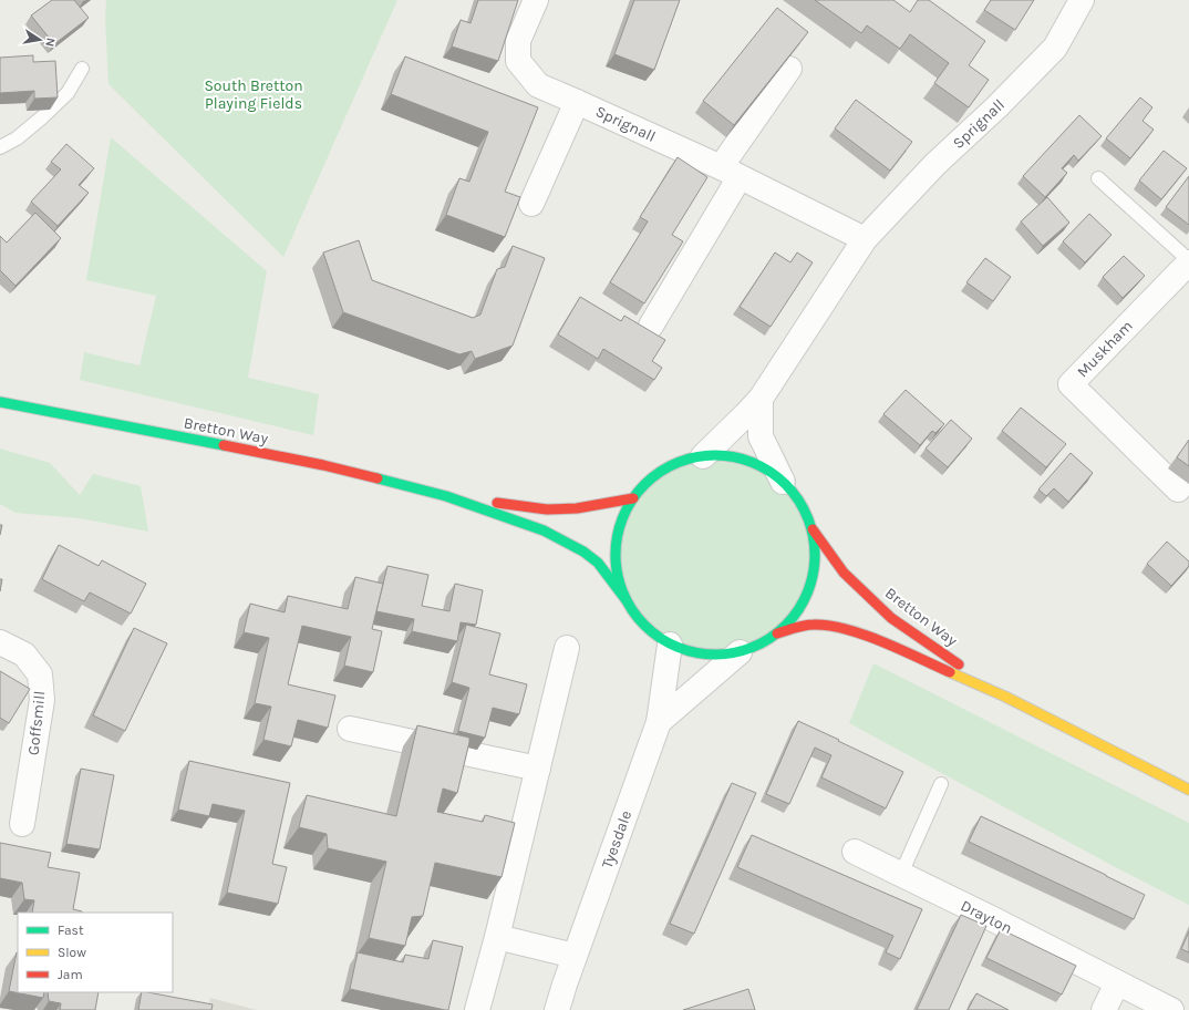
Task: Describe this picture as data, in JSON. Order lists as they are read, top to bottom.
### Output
{
  "streets": {
    "street": [
      "Sprignall",
      "Muskham",
      "Bretton Way",
      "Goffsmill",
      "Tyesdale",
      "Drayton"
    ]
  },
  "crossings": [
    ["Bretton Way", "Tyesdale"]
  ],
  "parks": ["South Bretton Playing Fields"],
  "legend": ["Fast", "Slow", "Jam"],
  "north": "right"
}
